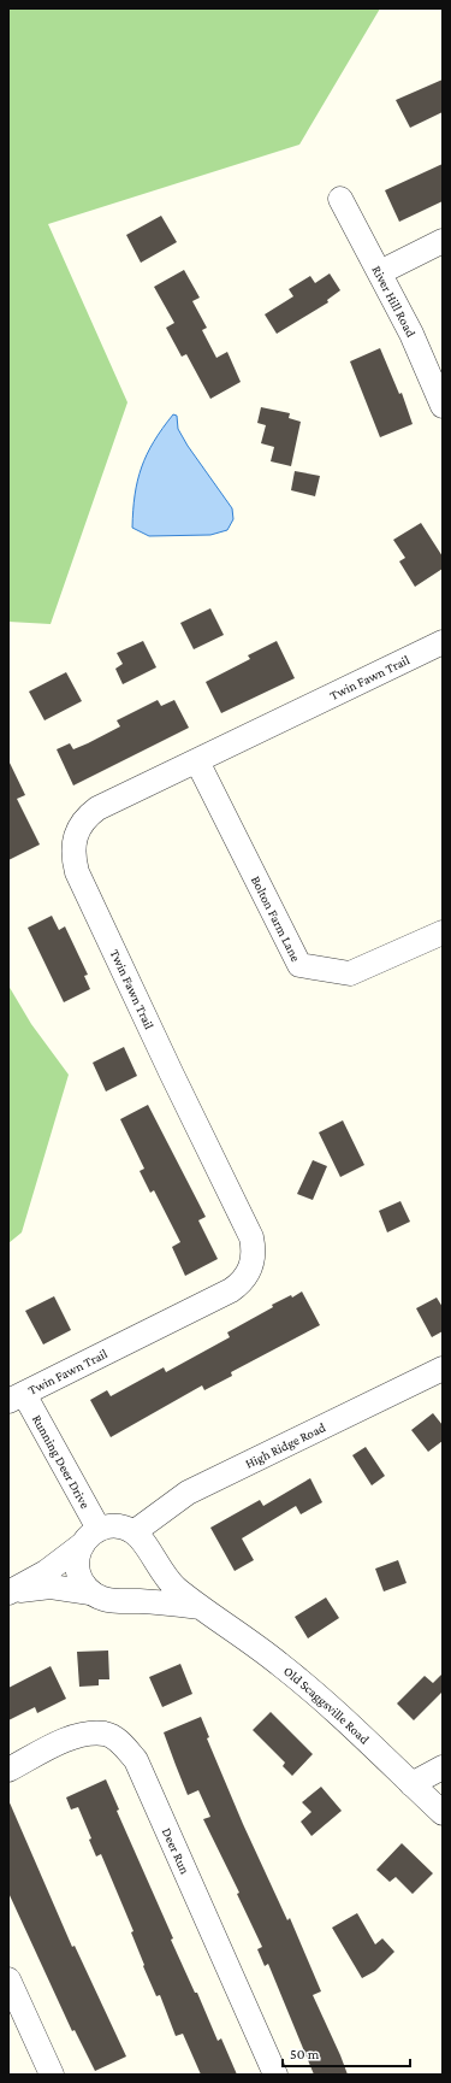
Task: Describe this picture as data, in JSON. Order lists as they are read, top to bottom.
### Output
{
  "streets": {
    "street": [
      "River Hill Road",
      "Twin Fawn Trail",
      "Bolton Farm Lane",
      "High Ridge Road",
      "Running Deer Drive",
      "Old Scaggsville Road",
      "Deer Run"
    ]
  },
  "crossings": [
    ["Twin Fawn Trail", "Bolton Farm Lane"],
    ["Twin Fawn Trail", "Running Deer Drive"],
    ["High Ridge Road", "Running Deer Drive"],
    ["High Ridge Road", "Old Scaggsville Road"],
    ["Running Deer Drive", "Old Scaggsville Road"]
  ],
  "scale_bar": "50 m"
}
